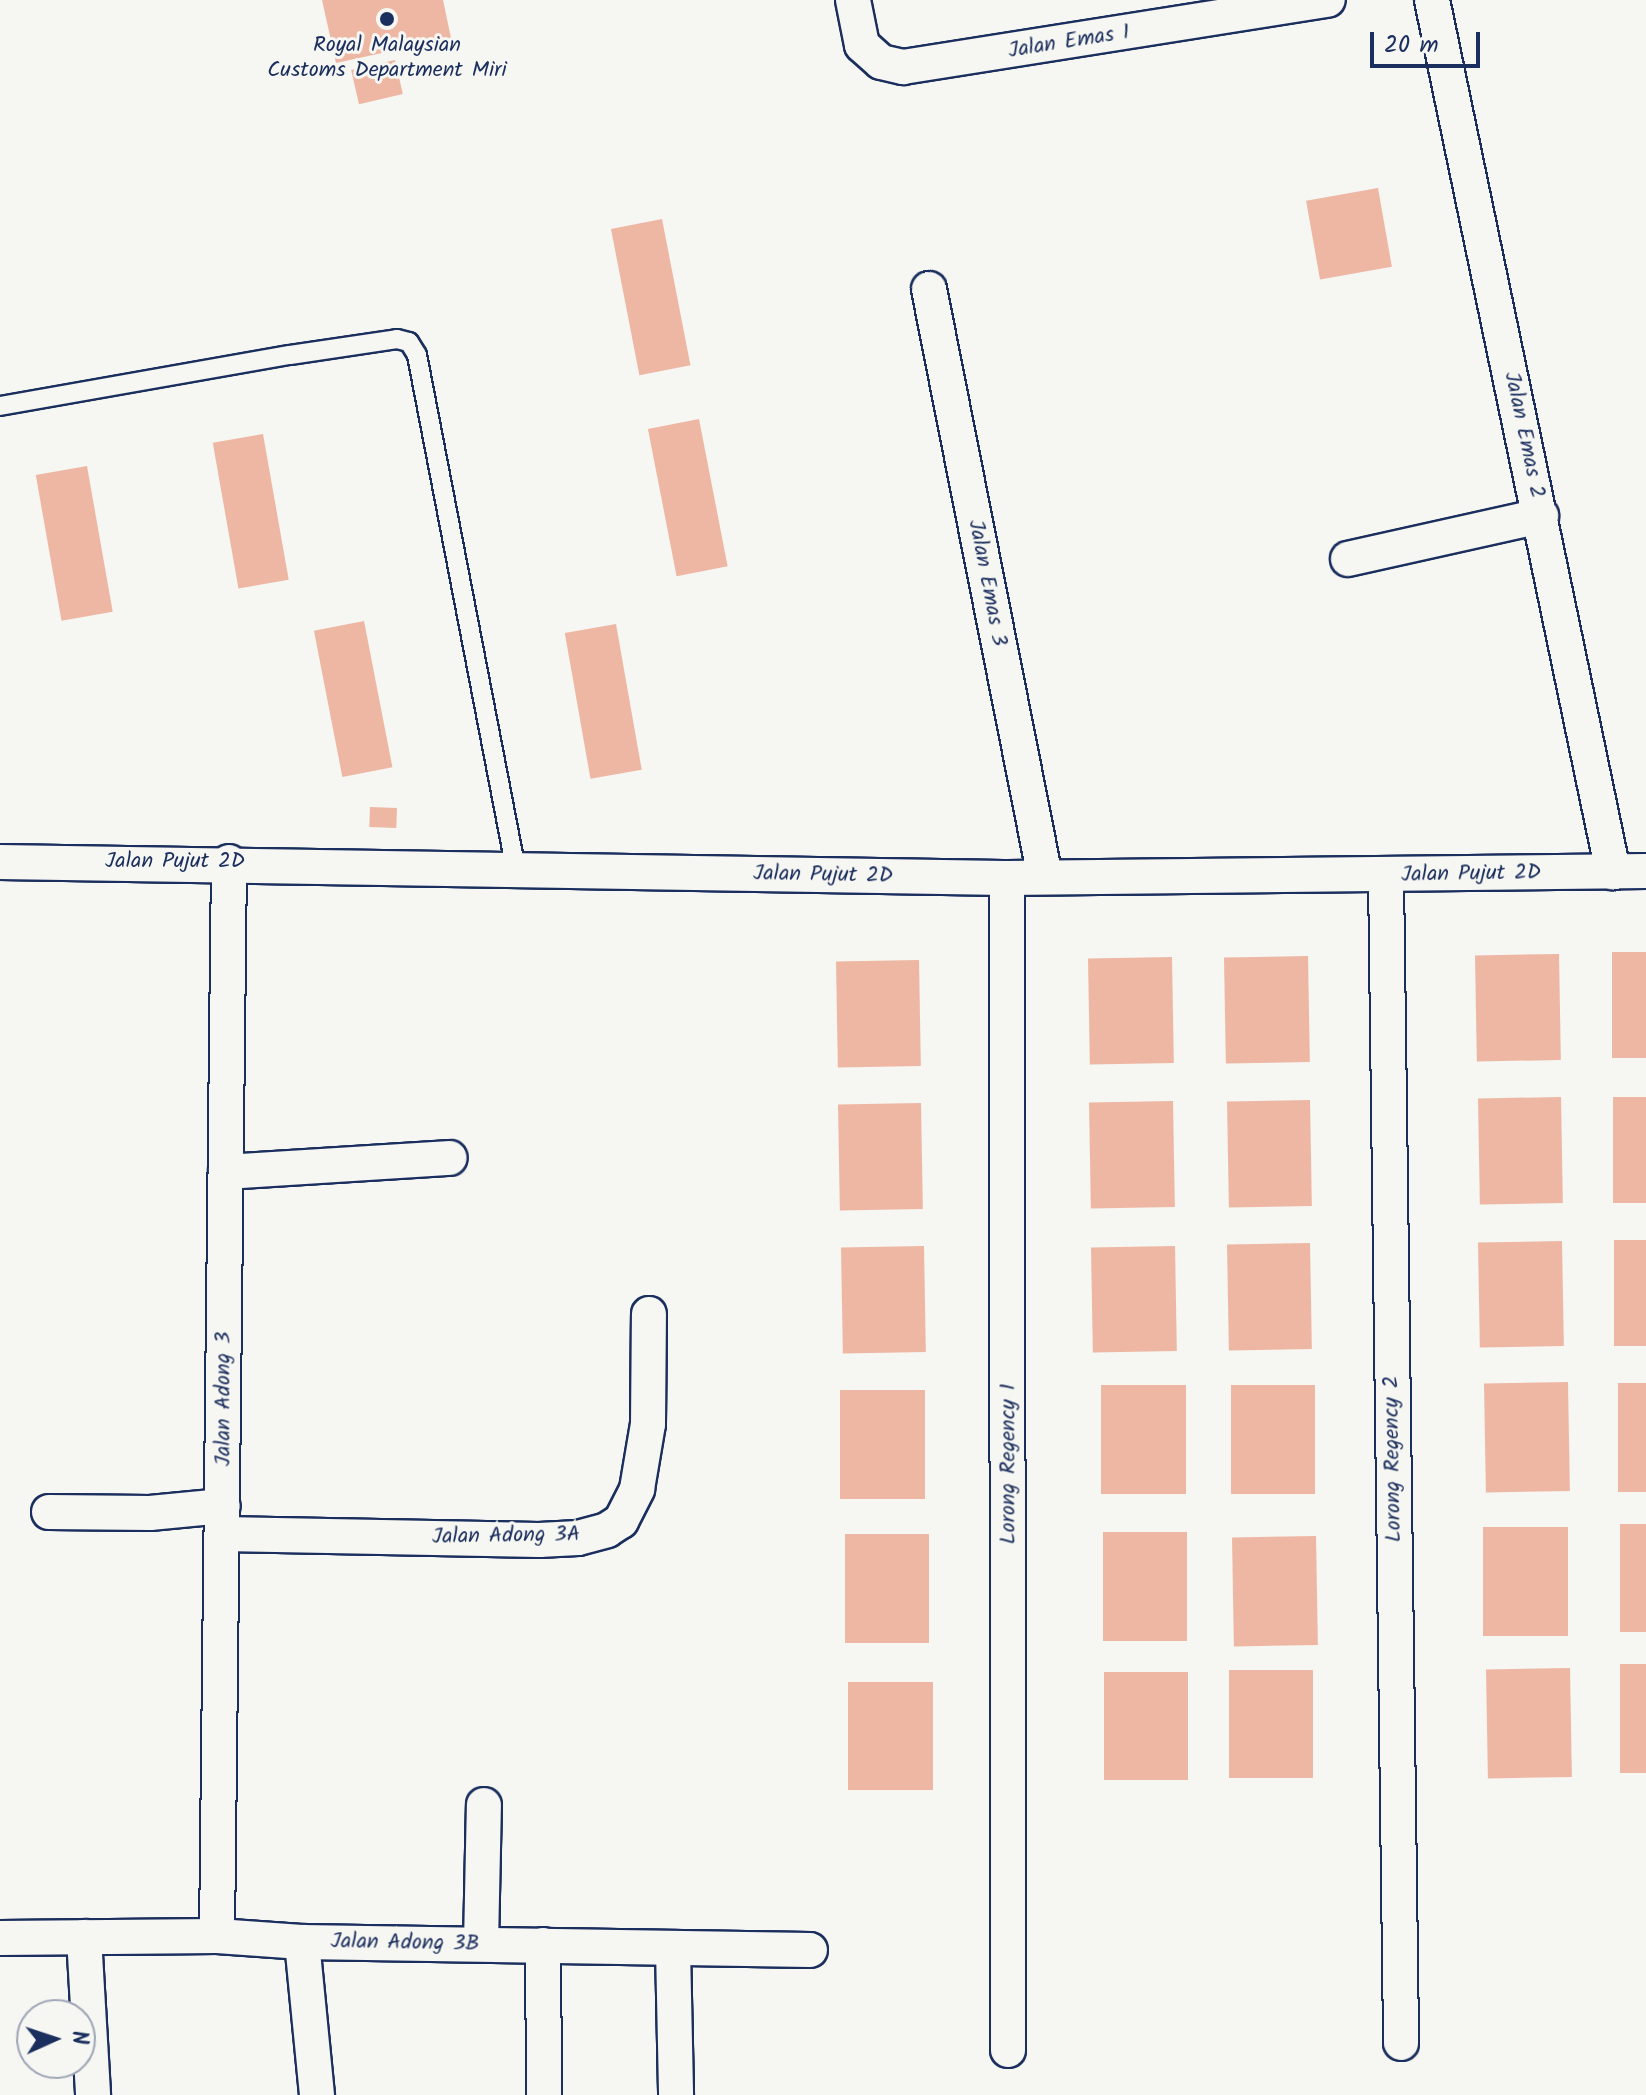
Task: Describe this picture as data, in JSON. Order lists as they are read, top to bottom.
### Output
{
  "streets": {
    "street": [
      "Jalan Emas 1",
      "Jalan Emas 2",
      "Jalan Emas 3",
      "Jalan Pujut 2D",
      "Jalan Adong 3",
      "Lorong Regency 2",
      "Lorong Regency 1",
      "Jalan Adong 3A",
      "Jalan Adong 3B"
    ]
  },
  "crossings": [
    ["Jalan Emas 2", "Jalan Pujut 2D"],
    ["Jalan Emas 3", "Jalan Pujut 2D"],
    ["Jalan Pujut 2D", "Jalan Adong 3"],
    ["Jalan Pujut 2D", "Lorong Regency 2"],
    ["Jalan Pujut 2D", "Lorong Regency 1"],
    ["Jalan Adong 3", "Jalan Adong 3A"],
    ["Jalan Adong 3", "Jalan Adong 3B"]
  ],
  "places": ["Royal Malaysian Customs Department Miri"],
  "scale_bar": "20 m",
  "north": "right"
}
